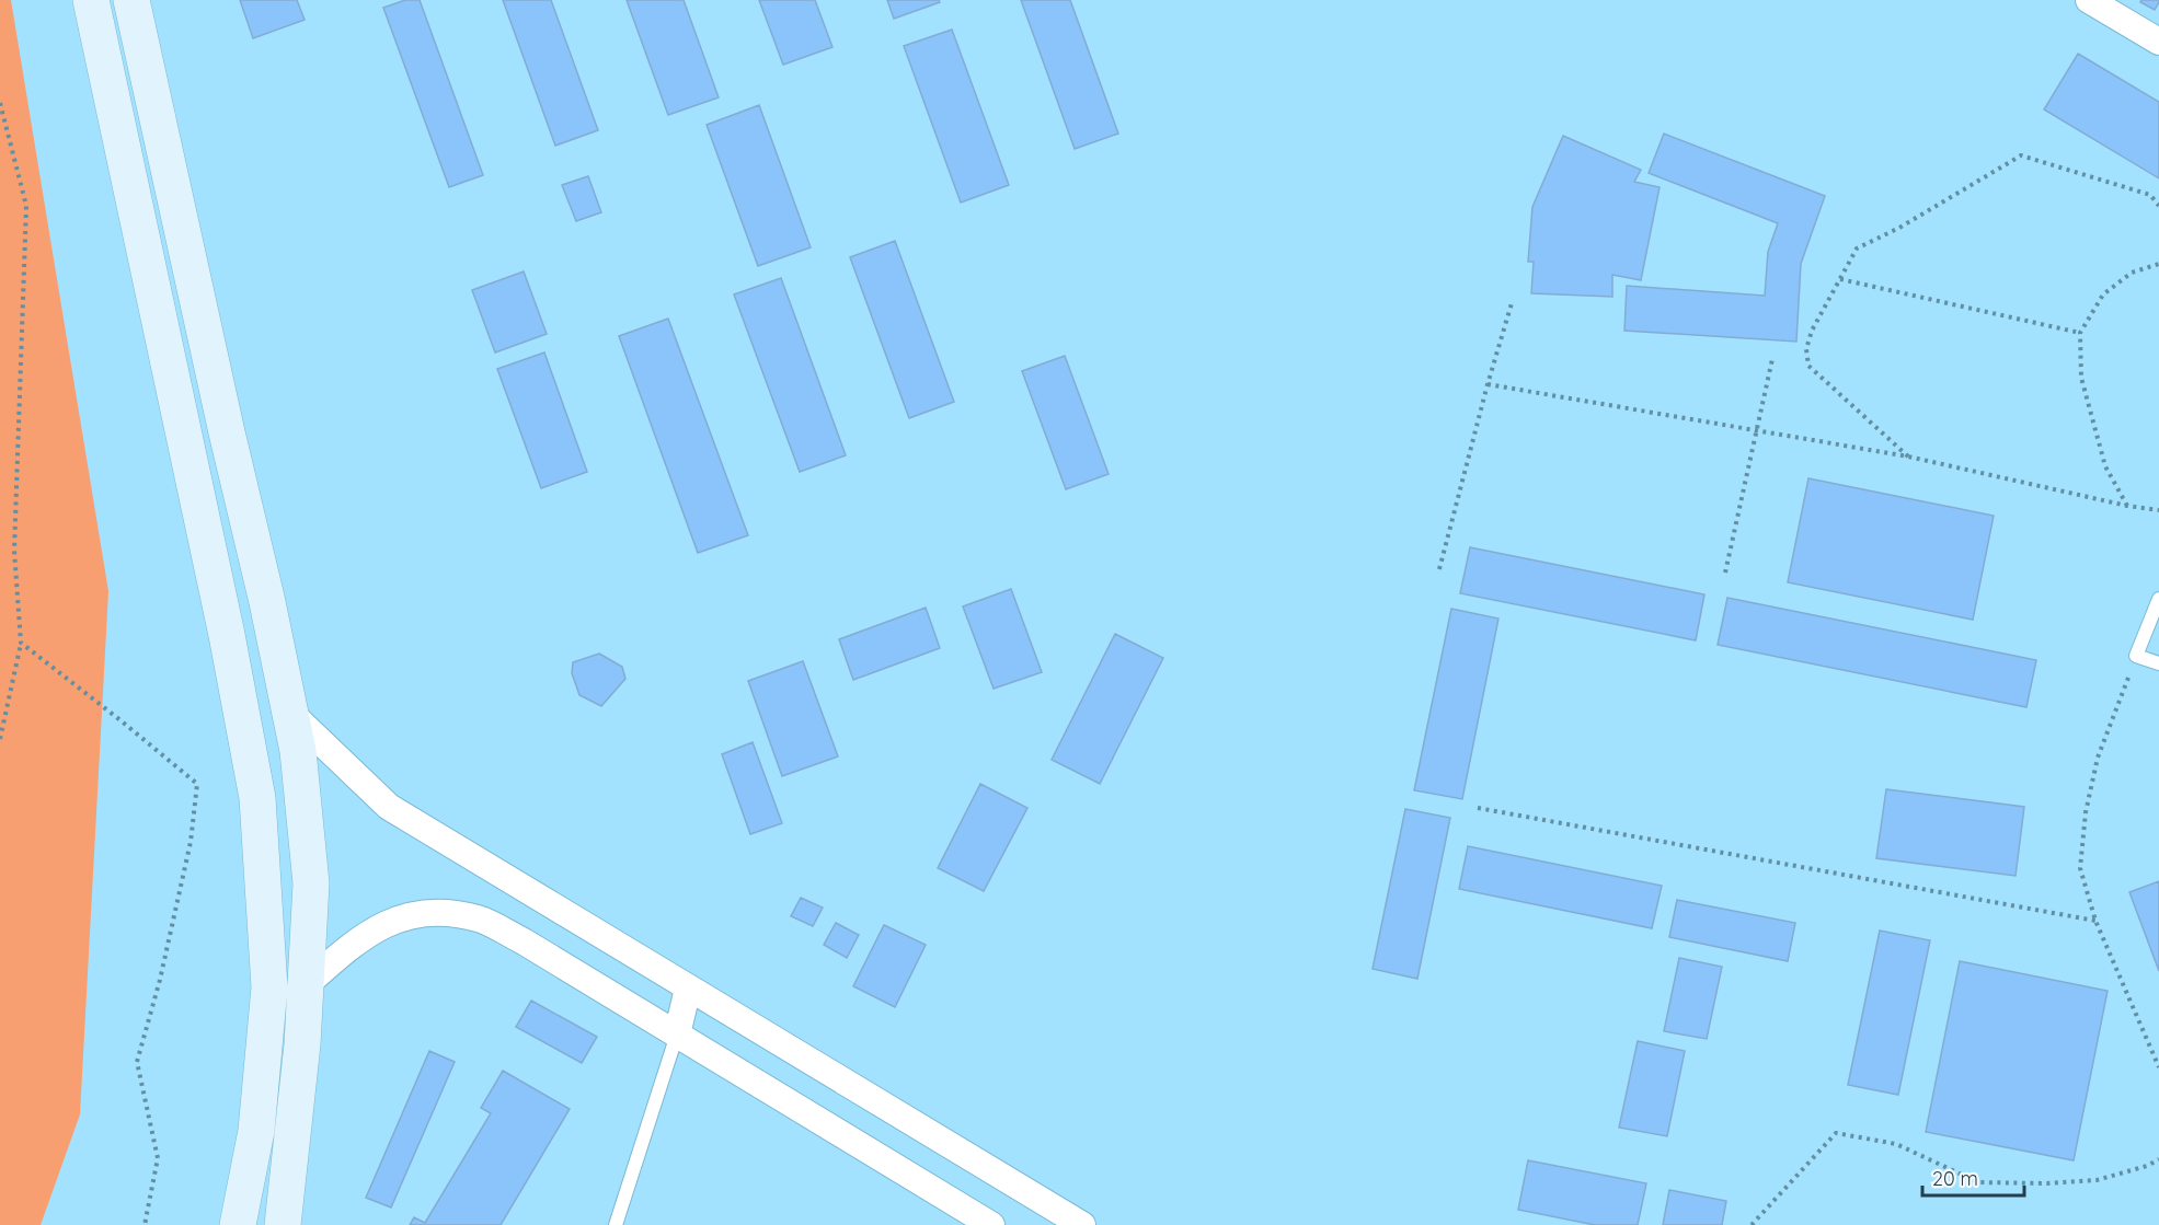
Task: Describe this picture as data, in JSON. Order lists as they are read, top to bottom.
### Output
{
  "scale_bar": "20 m"
}
